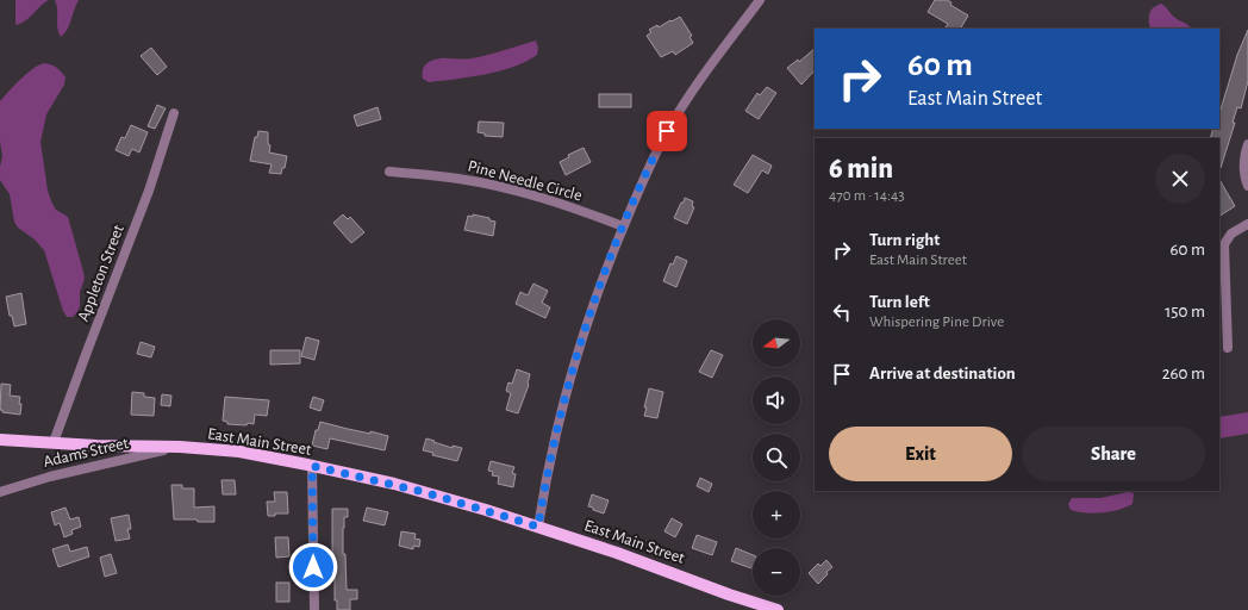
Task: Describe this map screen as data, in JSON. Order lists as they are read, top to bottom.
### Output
{
  "streets": {
    "main road": ["East Main Street"],
    "street": ["Pine Needle Circle", "Appleton Street", "Adams Street"]
  },
  "crossings": [
    ["Appleton Street", "East Main Street"],
    ["East Main Street", "Adams Street"]
  ],
  "north": "left",
  "page": {
    "turn": ["60 m", "East Main Street"],
    "heading": ["6 min", "470 m · 14:43"],
    "list": [
      {
        "name": "Turn right",
        "note": "East Main Street",
        "value": "60 m"
      },
      {
        "name": "Turn left",
        "note": "Whispering Pine Drive",
        "value": "150 m"
      },
      {
        "name": "Arrive at destination",
        "value": "260 m"
      }
    ],
    "map_buttons": ["+", "−"],
    "buttons": ["Exit", "Share"]
  }
}
